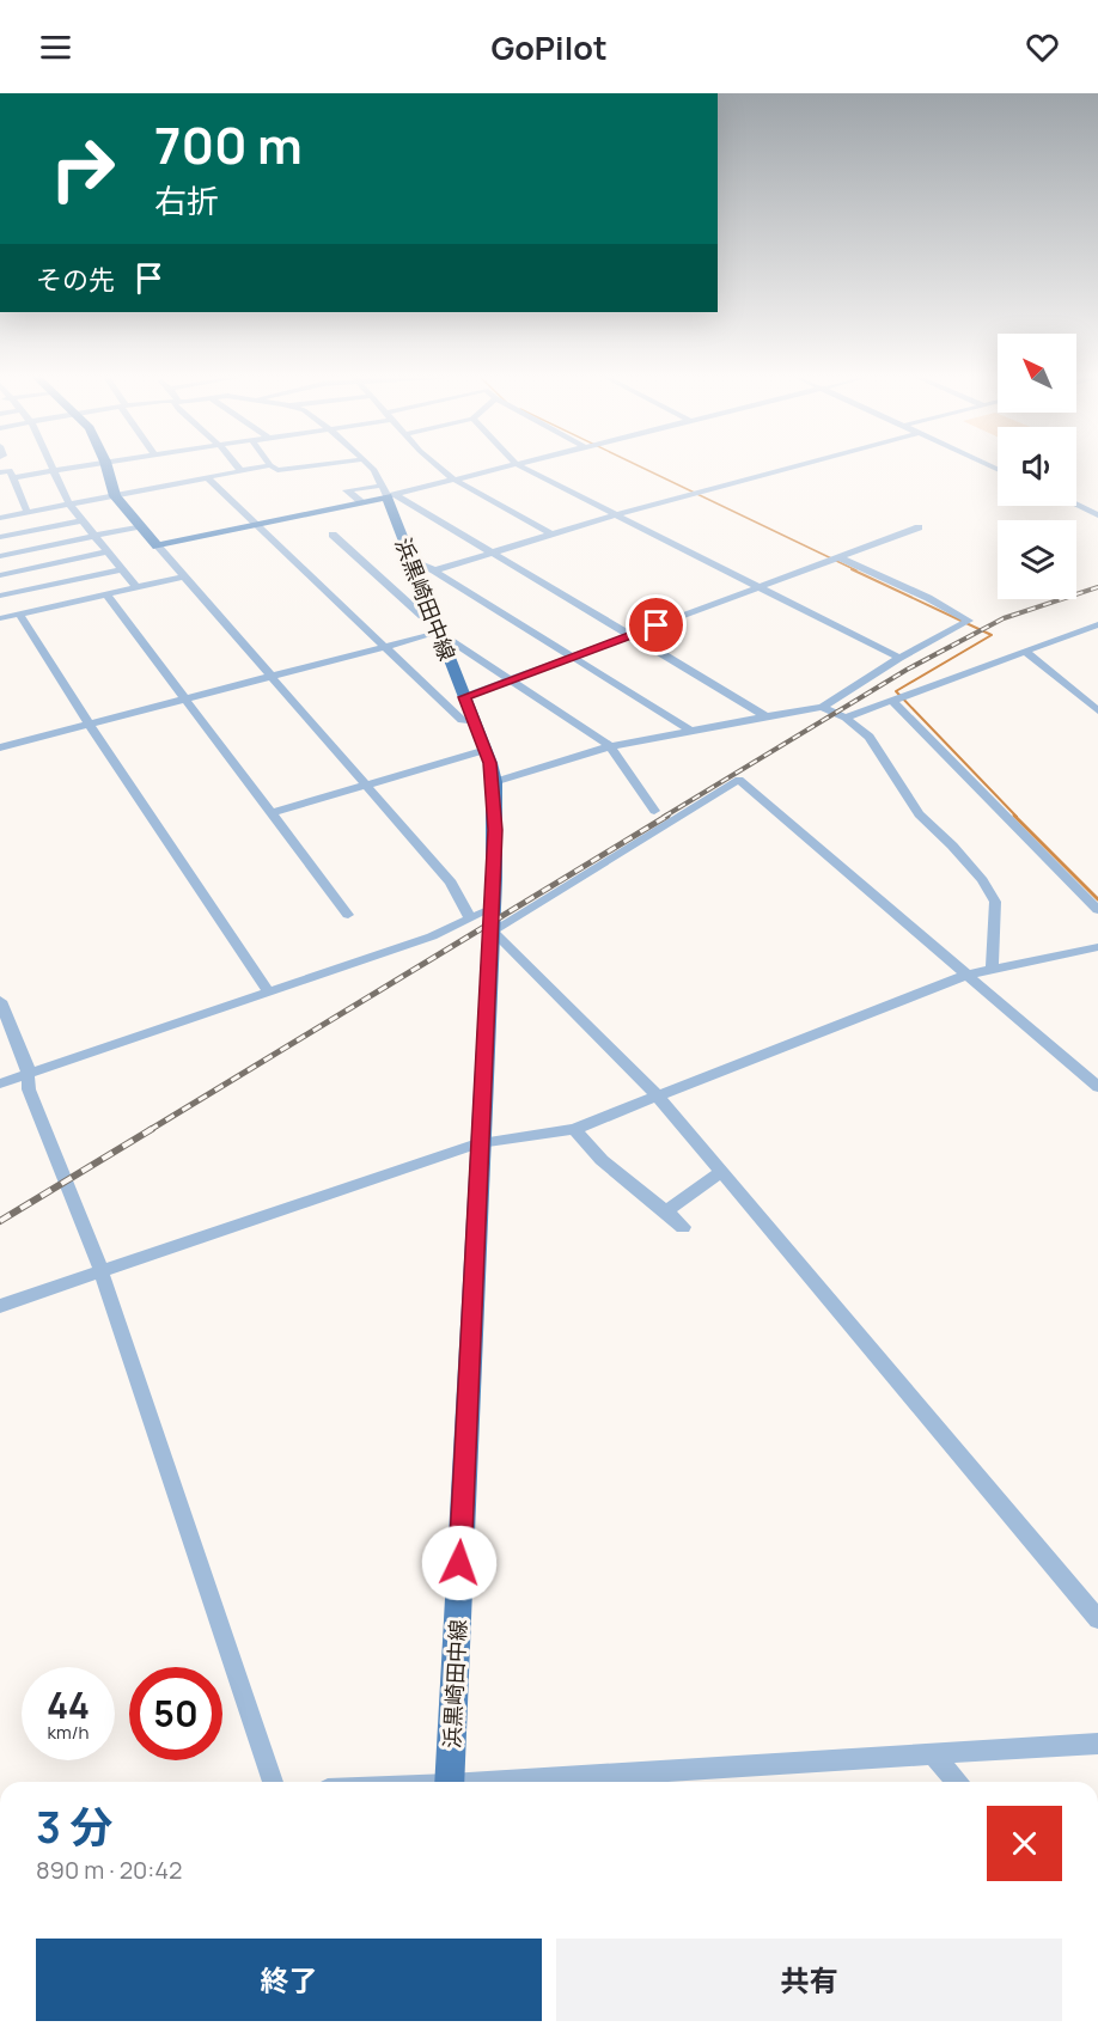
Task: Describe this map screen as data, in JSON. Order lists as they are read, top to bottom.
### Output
{
  "streets": {
    "main road": ["浜黒崎田中線"]
  },
  "north": "top left",
  "page": {
    "header": "GoPilot",
    "turn": ["700 m", "右折"],
    "then": "その先",
    "speed": "44 km/h",
    "limit": "50",
    "heading": ["3 分", "890 m · 20:42"],
    "buttons": ["終了", "共有"]
  }
}
